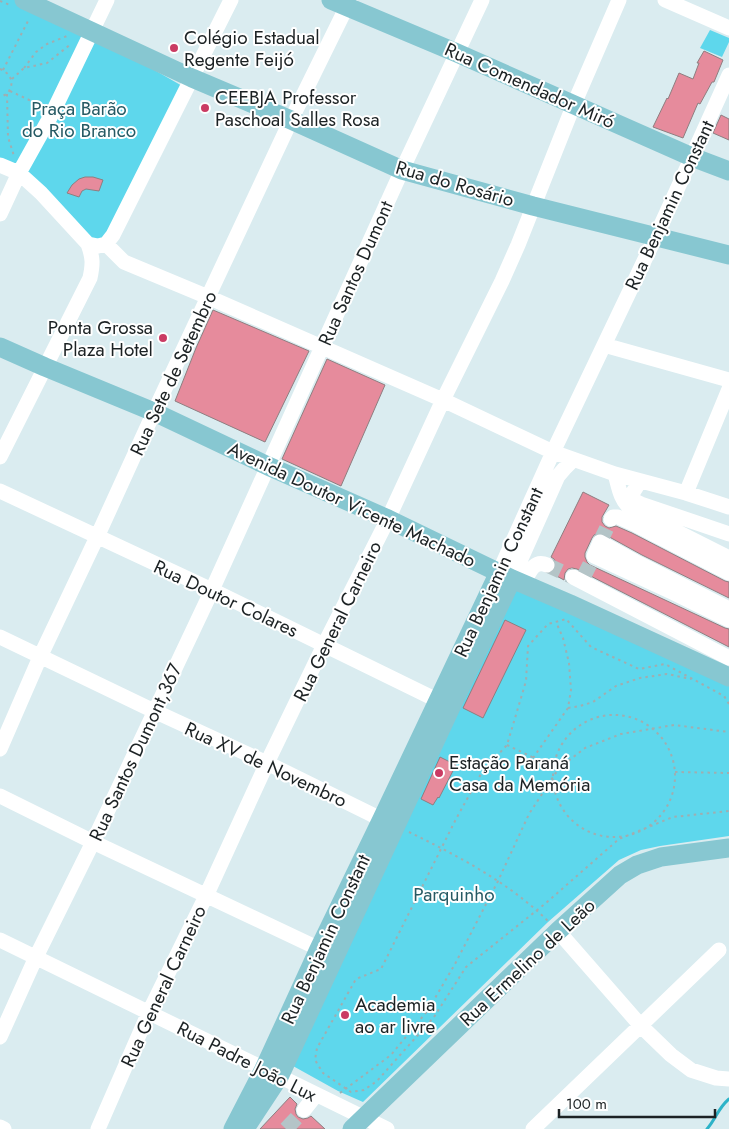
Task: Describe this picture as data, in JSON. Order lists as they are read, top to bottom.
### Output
{
  "streets": {
    "main road": [
      "Rua Comendador Miró",
      "Rua do Rosário",
      "Rua Benjamin Constant",
      "Avenida Doutor Vicente Machado",
      "Rua Ermelino de Leão"
    ],
    "street": [
      "Rua Santos Dumont",
      "Rua Sete de Setembro",
      "Rua Doutor Colares",
      "Rua General Carneiro",
      "Rua Santos Dumont,367",
      "Rua XV de Novembro",
      "Rua Padre João Lux"
    ]
  },
  "crossings": [
    ["Rua Comendador Miró", "Rua Benjamin Constant"],
    ["Rua Comendador Miró", "Rua Santos Dumont"],
    ["Rua Comendador Miró", "Rua Sete de Setembro"],
    ["Rua Comendador Miró", "Rua General Carneiro"],
    ["Rua do Rosário", "Rua Benjamin Constant"],
    ["Rua do Rosário", "Rua Santos Dumont"],
    ["Rua do Rosário", "Rua Sete de Setembro"],
    ["Rua do Rosário", "Rua General Carneiro"],
    ["Rua Benjamin Constant", "Avenida Doutor Vicente Machado"],
    ["Rua Benjamin Constant", "Rua Doutor Colares"],
    ["Rua Benjamin Constant", "Rua XV de Novembro"],
    ["Rua Benjamin Constant", "Rua Padre João Lux"],
    ["Rua Santos Dumont", "Avenida Doutor Vicente Machado"],
    ["Rua Santos Dumont", "Rua Santos Dumont,367"],
    ["Rua Sete de Setembro", "Avenida Doutor Vicente Machado"],
    ["Rua Sete de Setembro", "Rua Doutor Colares"],
    ["Rua Sete de Setembro", "Rua XV de Novembro"],
    ["Avenida Doutor Vicente Machado", "Rua General Carneiro"],
    ["Avenida Doutor Vicente Machado", "Rua Santos Dumont,367"],
    ["Rua Doutor Colares", "Rua General Carneiro"],
    ["Rua Doutor Colares", "Rua Santos Dumont,367"],
    ["Rua General Carneiro", "Rua XV de Novembro"],
    ["Rua General Carneiro", "Rua Padre João Lux"],
    ["Rua Santos Dumont,367", "Rua XV de Novembro"],
    ["Rua Santos Dumont,367", "Rua Padre João Lux"],
    ["Rua Ermelino de Leão", "Rua Padre João Lux"]
  ],
  "parks": ["Praça Barão do Rio Branco", "Parquinho"],
  "places": [
    "Colégio Estadual Regente Feijó",
    "CEEBJA Professor Paschoal Salles Rosa",
    "Ponta Grossa Plaza Hotel",
    "Estação Paraná Casa da Memória",
    "Academia ao ar livre"
  ],
  "scale_bar": "100 m"
}
